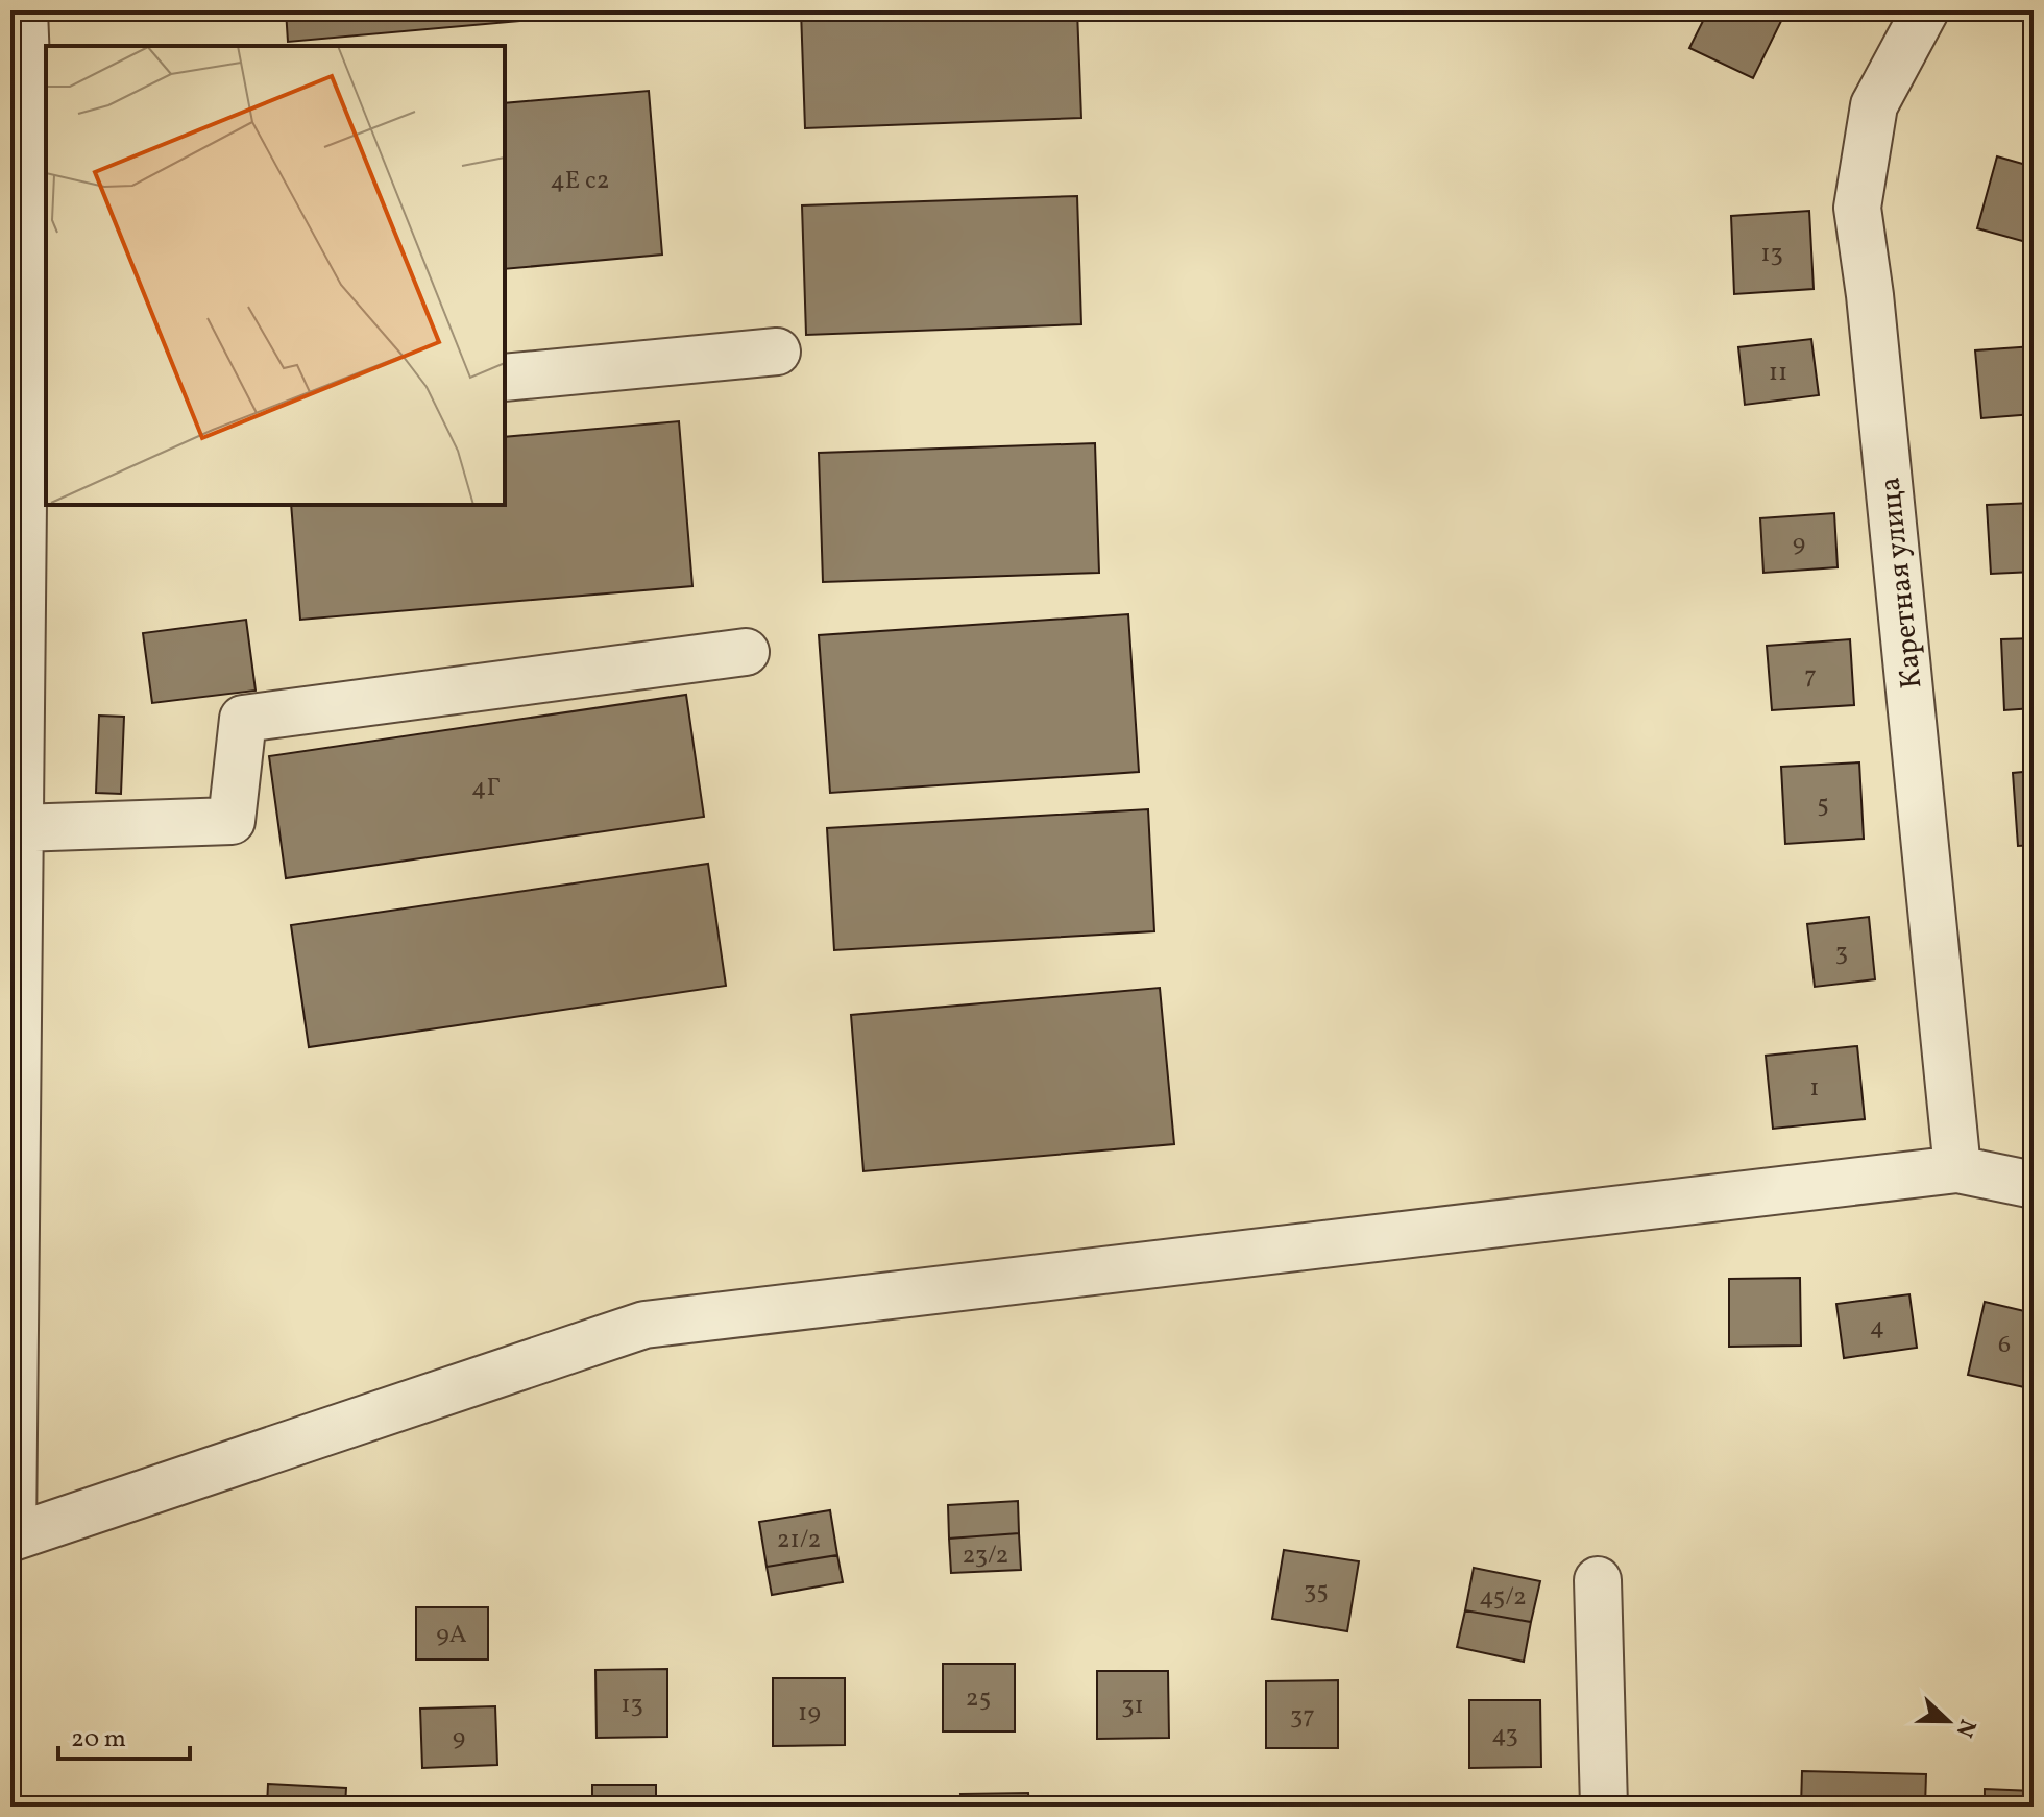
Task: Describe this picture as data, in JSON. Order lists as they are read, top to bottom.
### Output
{
  "streets": {
    "street": ["Каретная улица"]
  },
  "house_numbers": [
    "4Е с2",
    "13",
    "11",
    "9",
    "7",
    "4Г",
    "5",
    "3",
    "1",
    "4",
    "6",
    "21/2",
    "23/2",
    "35",
    "45/2",
    "9А",
    "25",
    "13",
    "31",
    "19",
    "37",
    "43",
    "9"
  ],
  "scale_bar": "20 m",
  "north": "right"
}
